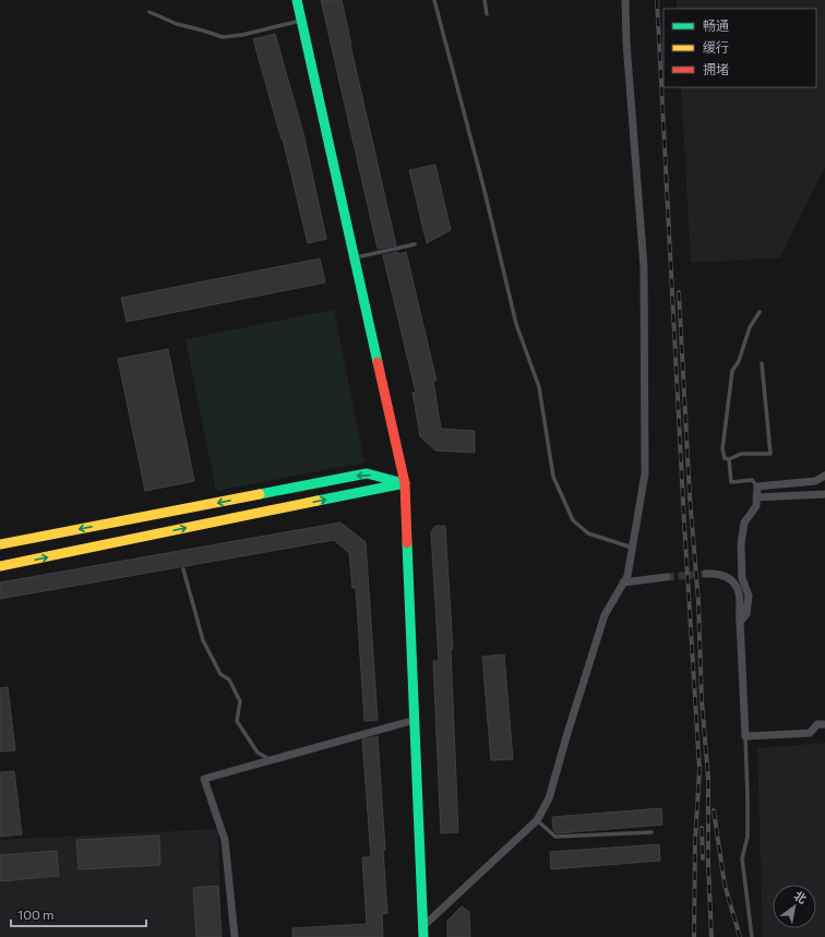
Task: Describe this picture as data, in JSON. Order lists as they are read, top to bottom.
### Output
{
  "legend": ["畅通", "缓行", "拥堵"],
  "scale_bar": "100 m",
  "north": "top right"
}
